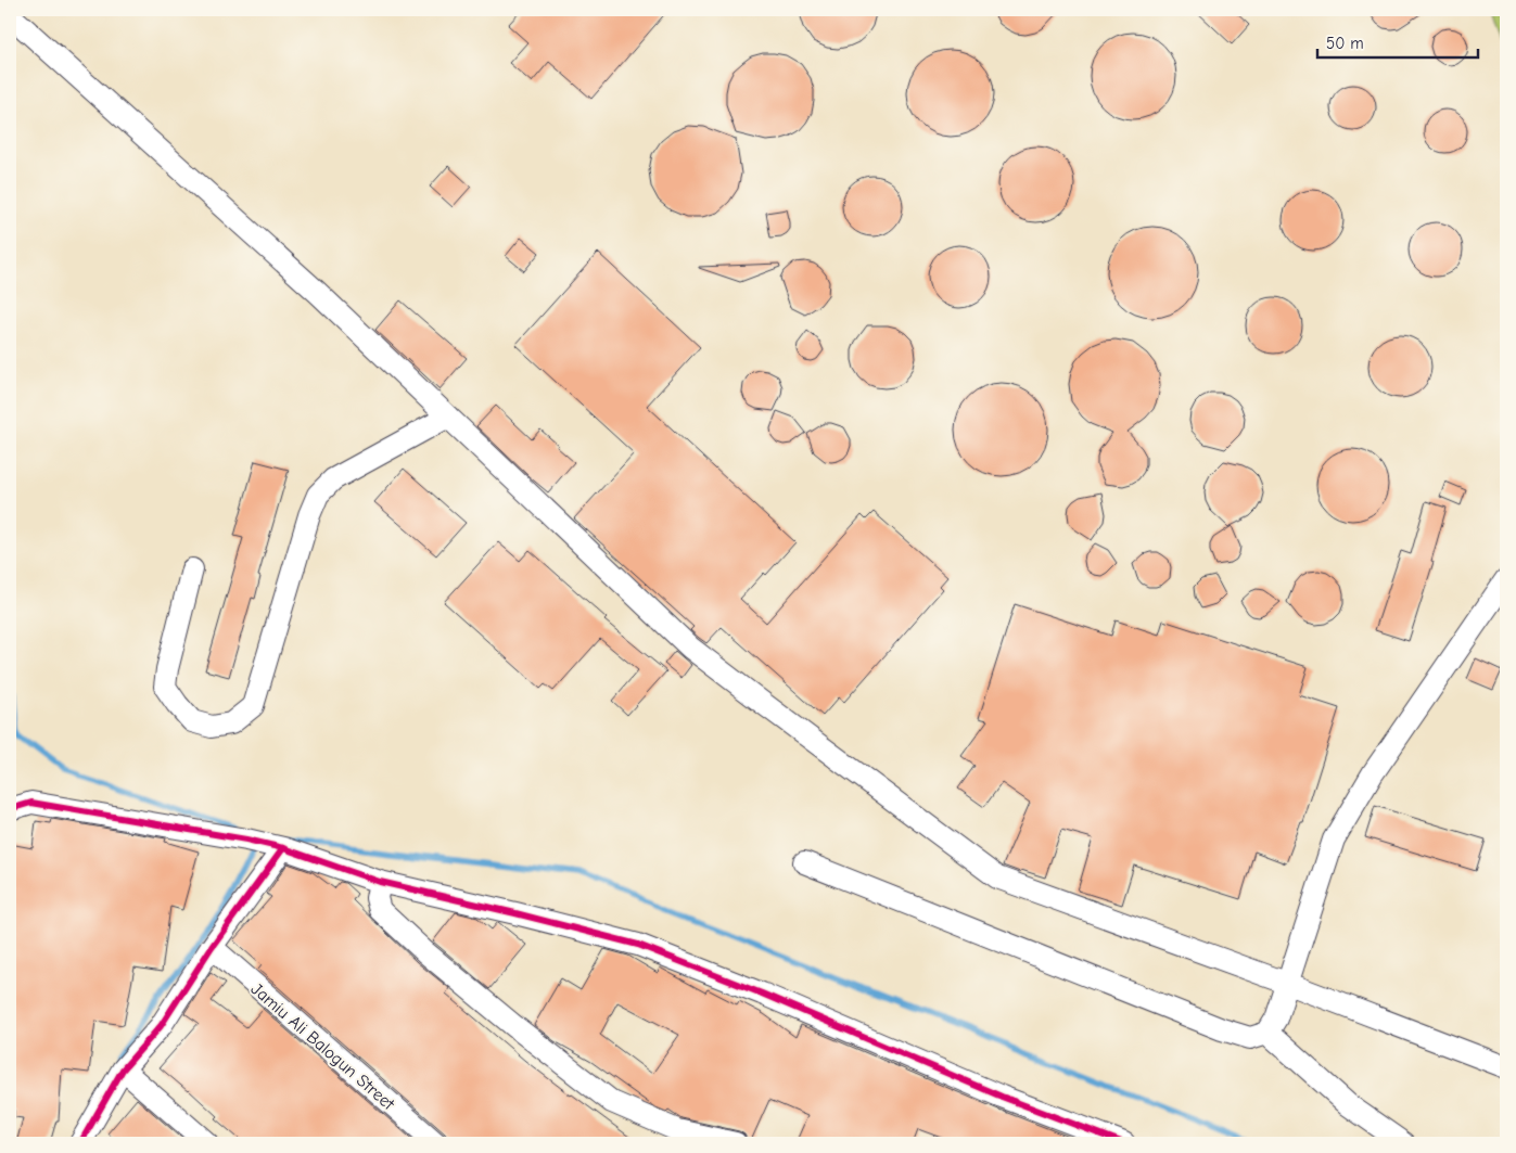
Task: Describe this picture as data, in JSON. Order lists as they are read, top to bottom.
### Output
{
  "streets": {
    "street": ["Jamiu Ali Balogun Street"]
  },
  "scale_bar": "50 m"
}
